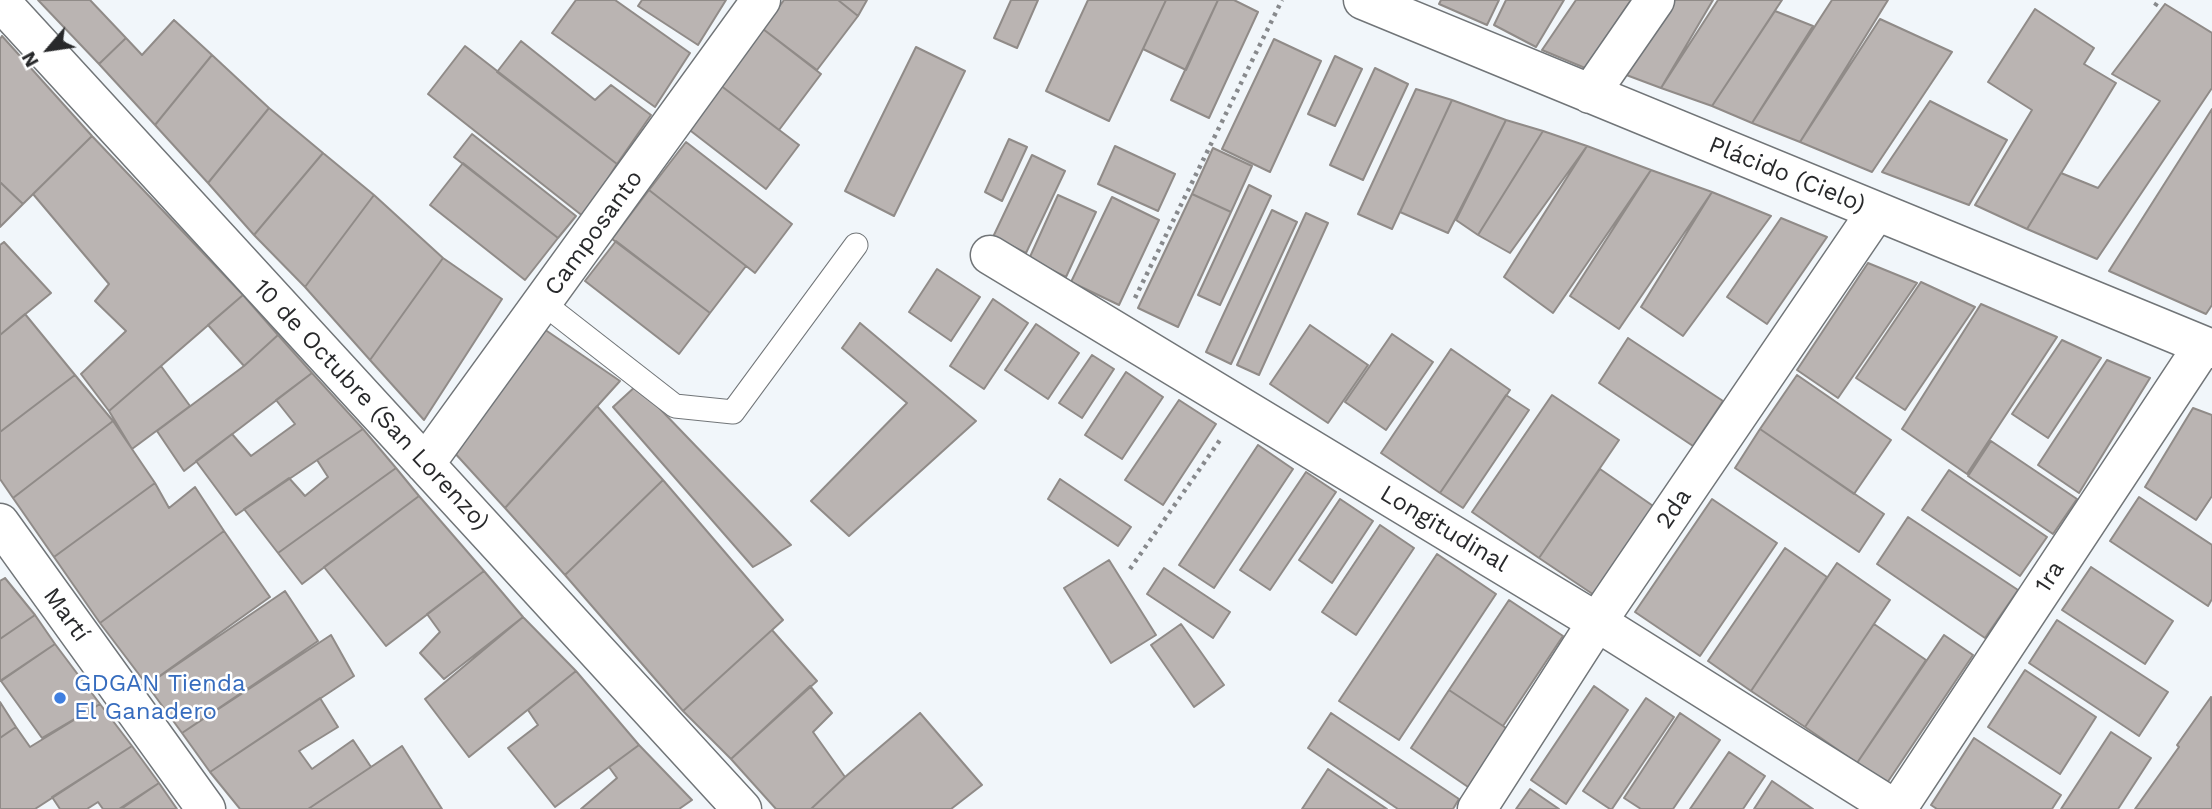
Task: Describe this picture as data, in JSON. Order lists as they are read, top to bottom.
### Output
{
  "streets": {
    "street": [
      "Plácido (Cielo)",
      "Camposanto",
      "10 de Octubre (San Lorenzo)",
      "2da",
      "Longitudinal",
      "1ra",
      "Martí"
    ]
  },
  "crossings": [
    ["Plácido (Cielo)", "2da"],
    ["Plácido (Cielo)", "1ra"],
    ["Camposanto", "10 de Octubre (San Lorenzo)"],
    ["2da", "Longitudinal"],
    ["Longitudinal", "1ra"]
  ],
  "places": ["GDGAN Tienda El Ganadero"],
  "north": "bottom left"
}
